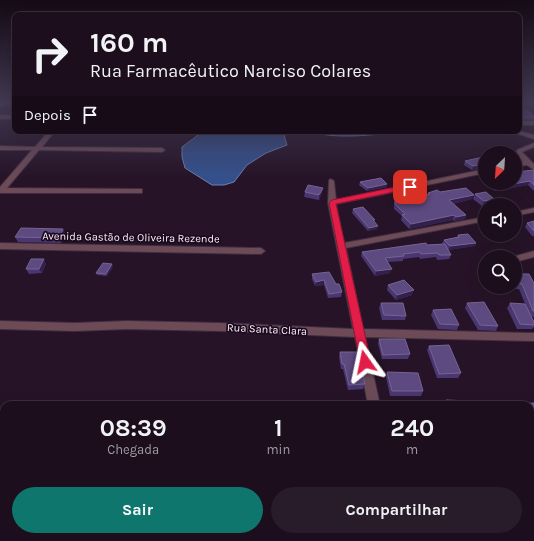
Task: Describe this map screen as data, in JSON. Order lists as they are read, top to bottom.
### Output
{
  "streets": {
    "street": ["Avenida Gastão de Oliveira Rezende", "Rua Santa Clara"]
  },
  "north": "bottom left",
  "page": {
    "turn": ["160 m", "Rua Farmacêutico Narciso Colares"],
    "then": "Depois",
    "eta": [
      "08:39",
      "Chegada",
      "1",
      "min",
      "240",
      "m"
    ],
    "buttons": ["Sair", "Compartilhar"]
  }
}
